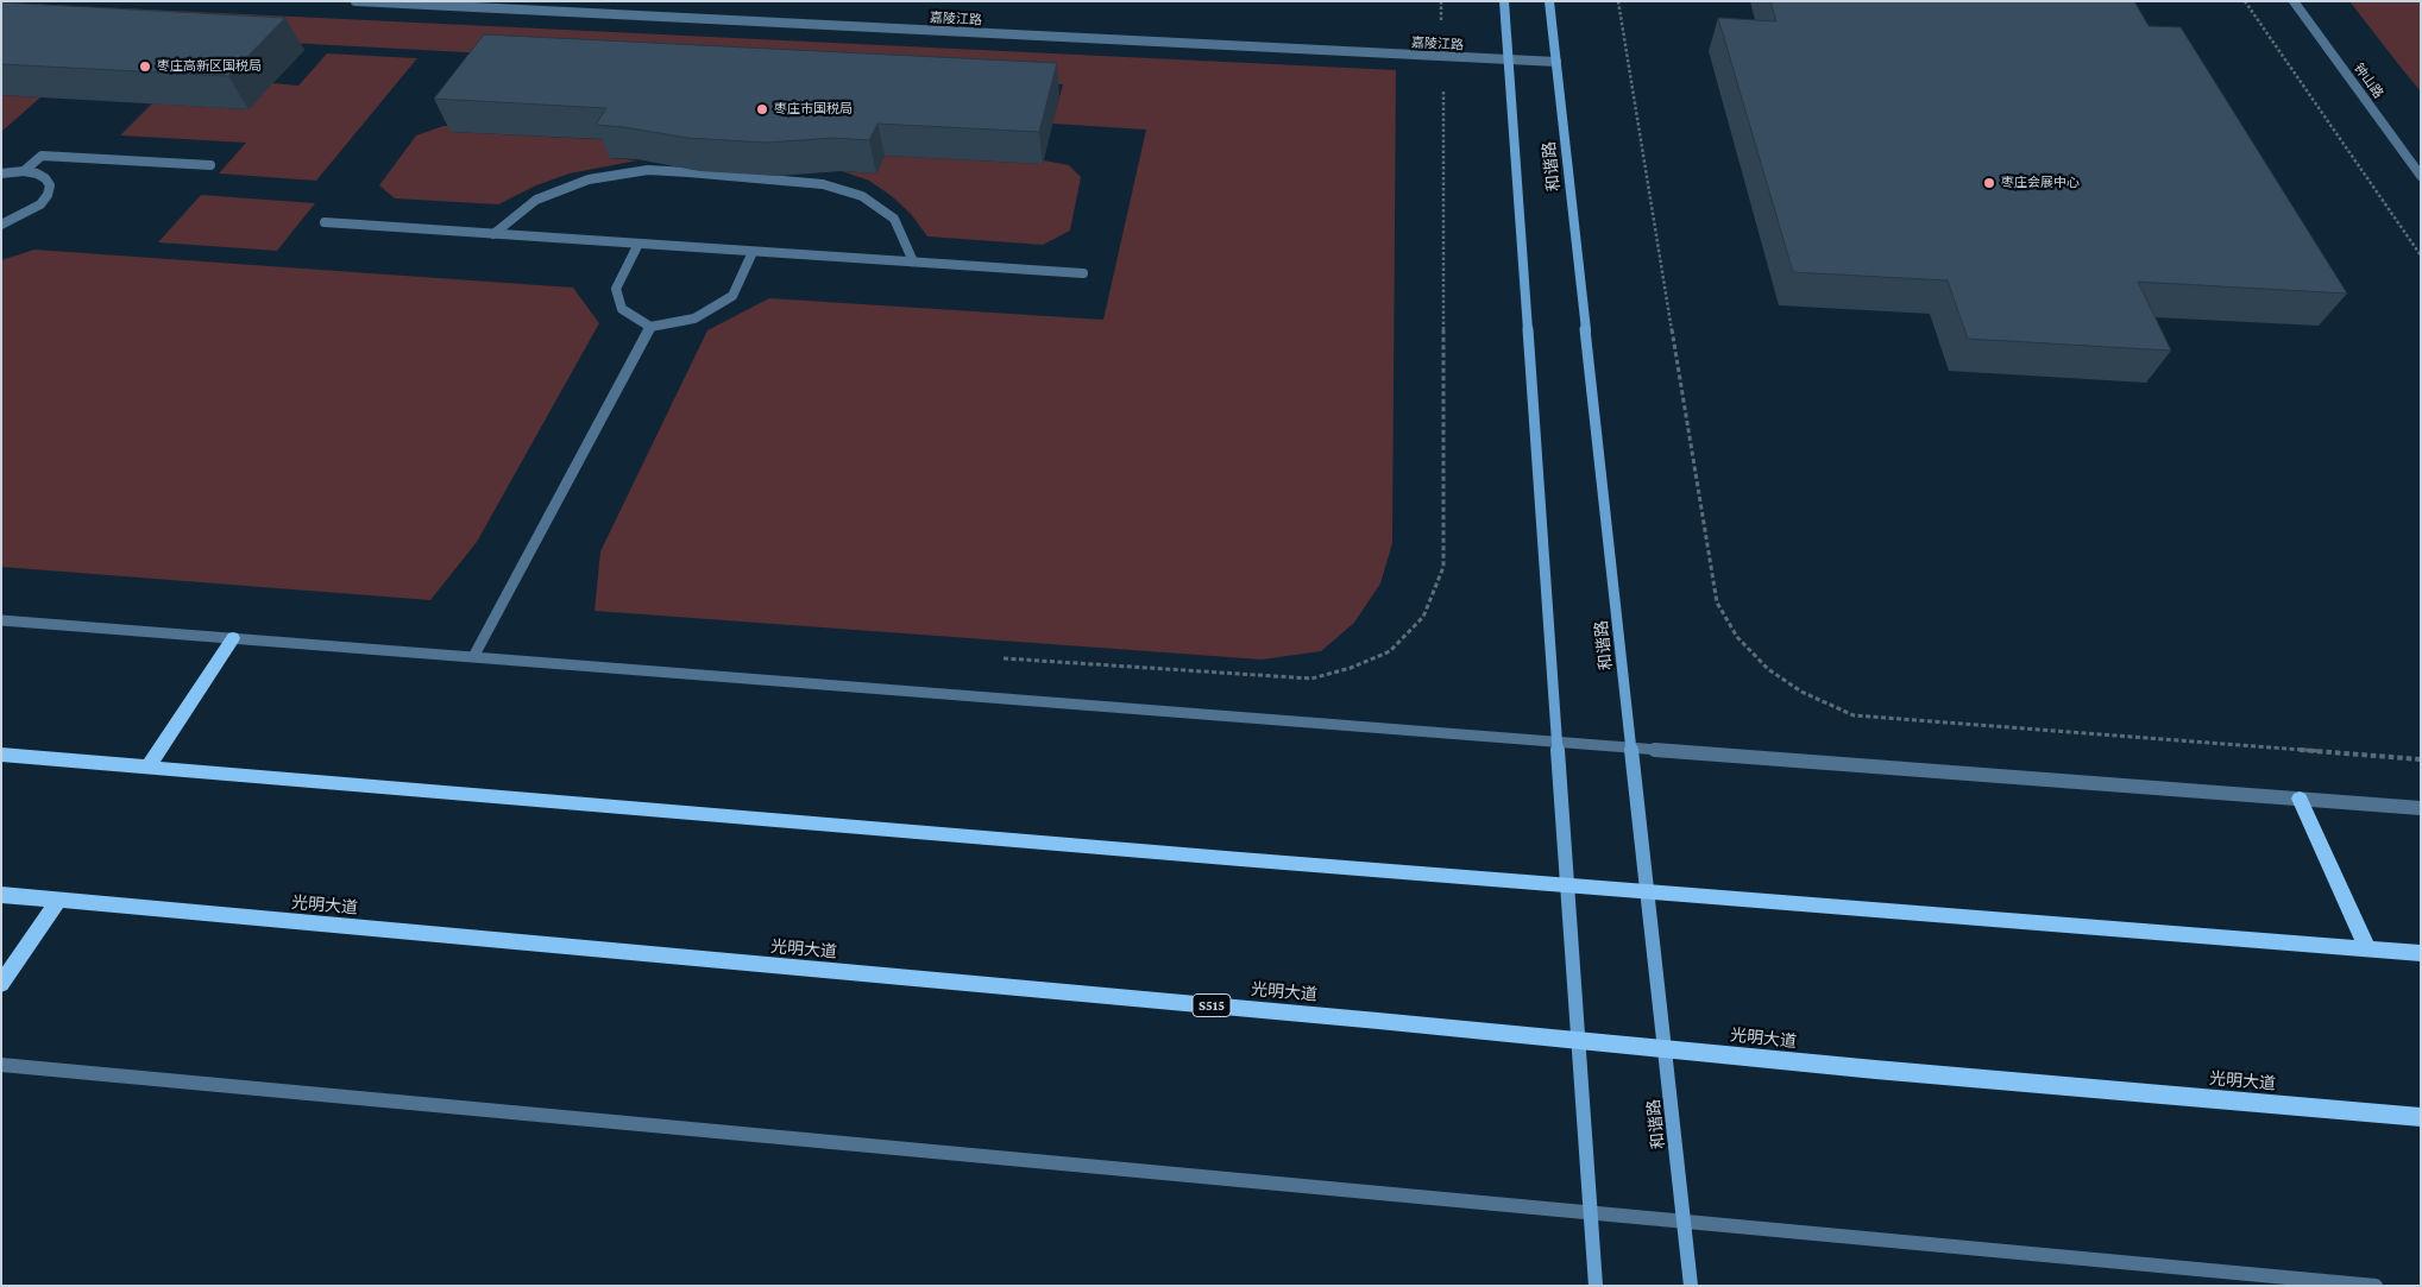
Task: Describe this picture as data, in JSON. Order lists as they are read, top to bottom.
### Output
{
  "streets": {
    "main road": ["和谐路", "光明大道", "S515"],
    "street": ["嘉陵江路", "钟山路"]
  },
  "crossings": [
    ["嘉陵江路", "和谐路"],
    ["和谐路", "光明大道"]
  ],
  "places": ["枣庄高新区国税局", "枣庄市国税局", "枣庄会展中心"]
}
